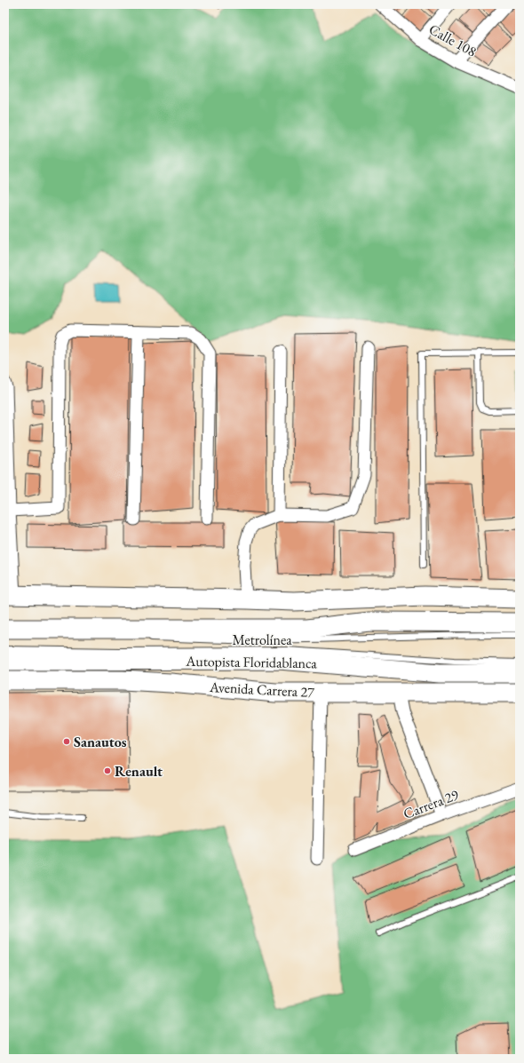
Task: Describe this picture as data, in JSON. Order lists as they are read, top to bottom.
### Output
{
  "streets": {
    "highway": ["Autopista Floridablanca", "Avenida Carrera 27"],
    "street": ["Calle 108", "Carrera 29"],
    "lane": ["Metrolínea"]
  },
  "places": ["Sanautos", "Renault"]
}
